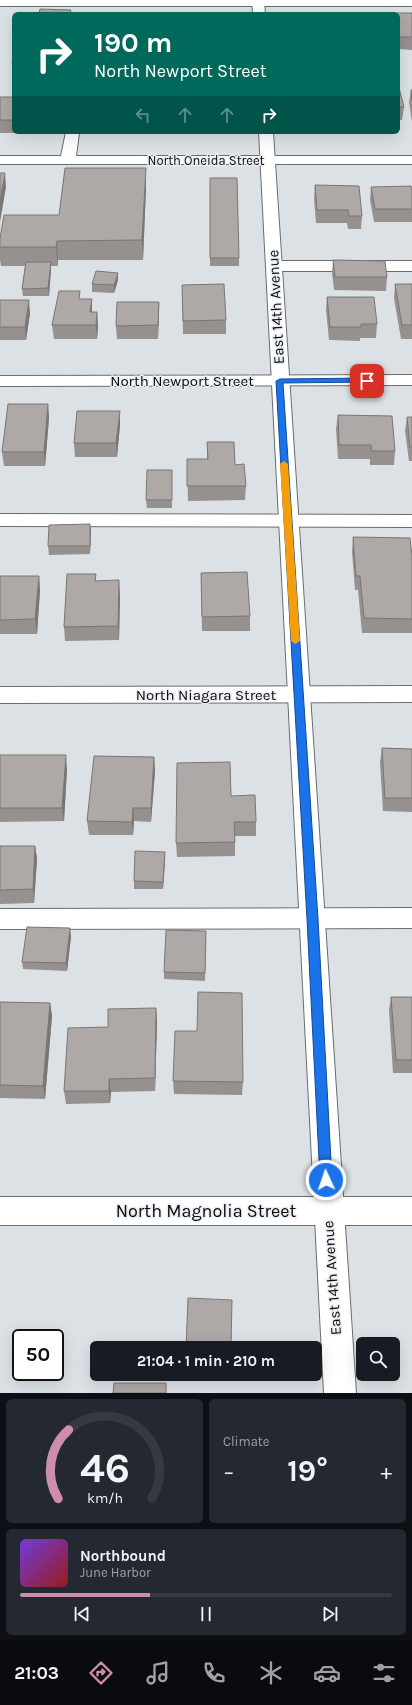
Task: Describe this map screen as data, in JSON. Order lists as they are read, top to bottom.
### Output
{
  "streets": {
    "street": [
      "North Oneida Street",
      "East 14th Avenue",
      "North Newport Street",
      "North Niagara Street",
      "North Magnolia Street"
    ]
  },
  "crossings": [
    ["North Oneida Street", "East 14th Avenue"],
    ["East 14th Avenue", "North Newport Street"],
    ["East 14th Avenue", "North Niagara Street"],
    ["East 14th Avenue", "North Magnolia Street"]
  ],
  "page": {
    "turn": ["190 m", "North Newport Street"],
    "limit": "50",
    "trip": "21:04 · 1 min · 210 m",
    "tile": "Climate",
    "heat": ["−", "19°", "+"],
    "song": ["Northbound", "June Harbor"],
    "tabs": "21:03",
    "gauge": ["46", "km/h"]
  }
}
